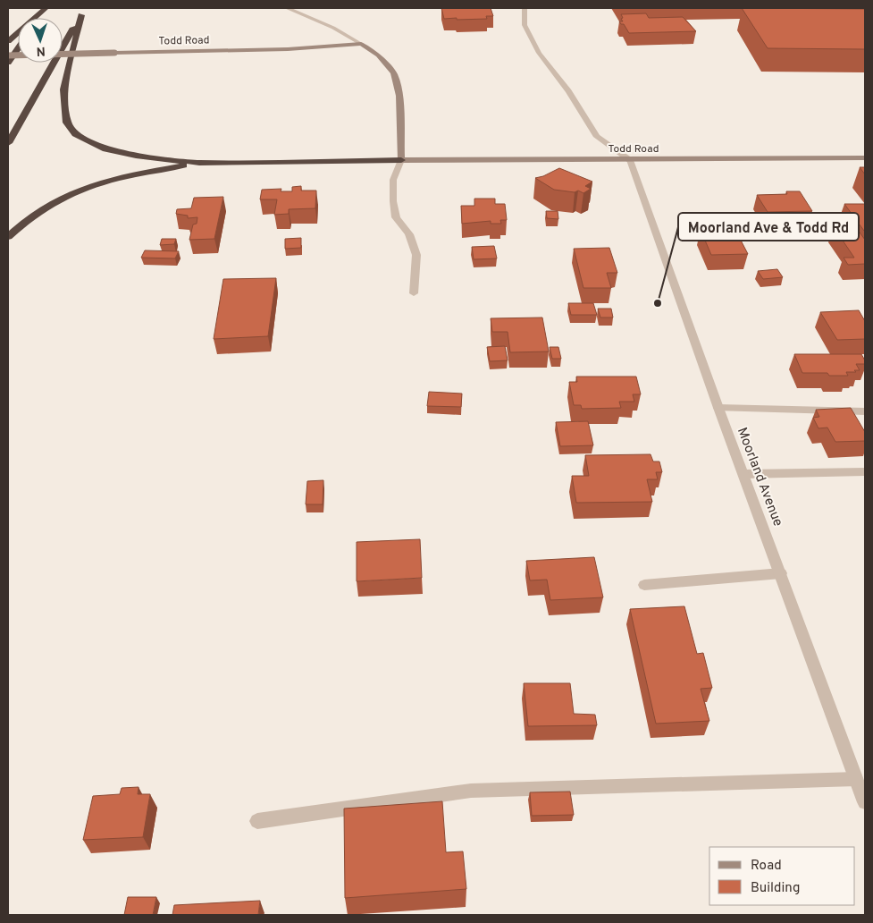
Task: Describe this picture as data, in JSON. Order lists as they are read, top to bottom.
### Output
{
  "streets": {
    "main road": ["Todd Road"],
    "street": ["Moorland Avenue"]
  },
  "crossings": [
    ["Todd Road", "Moorland Avenue"]
  ],
  "places": ["Moorland Ave & Todd Rd"],
  "legend": ["Road", "Building"],
  "north": "bottom"
}
